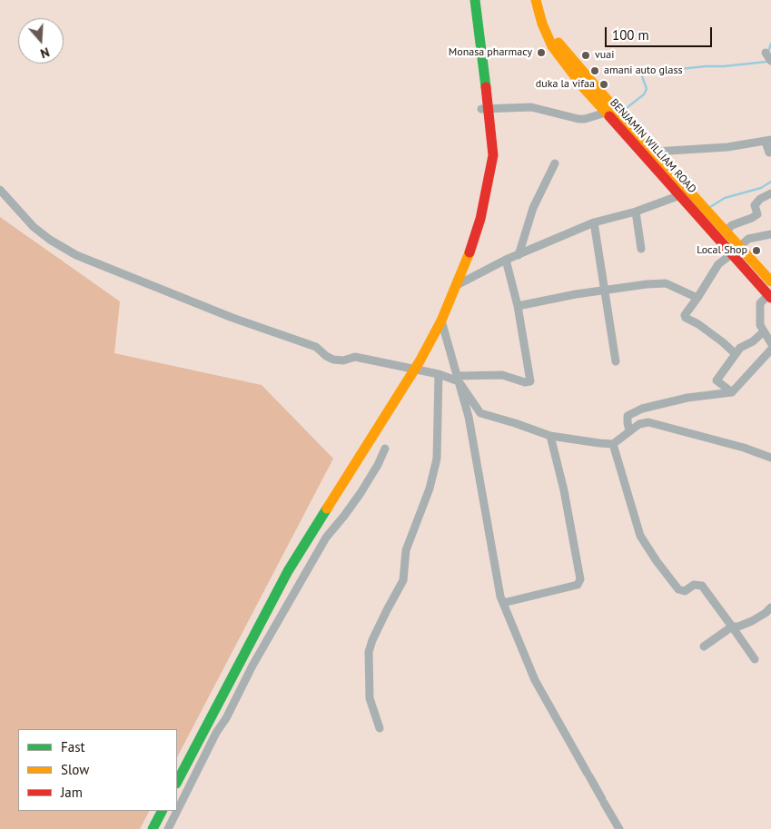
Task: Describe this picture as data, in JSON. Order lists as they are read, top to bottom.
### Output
{
  "streets": {
    "main road": ["BENJAMIN WILLIAM ROAD"]
  },
  "places": [
    "Monasa pharmacy",
    "vuai",
    "amani auto glass",
    "duka la vifaa",
    "Local Shop"
  ],
  "legend": ["Fast", "Slow", "Jam"],
  "scale_bar": "100 m",
  "north": "bottom"
}
